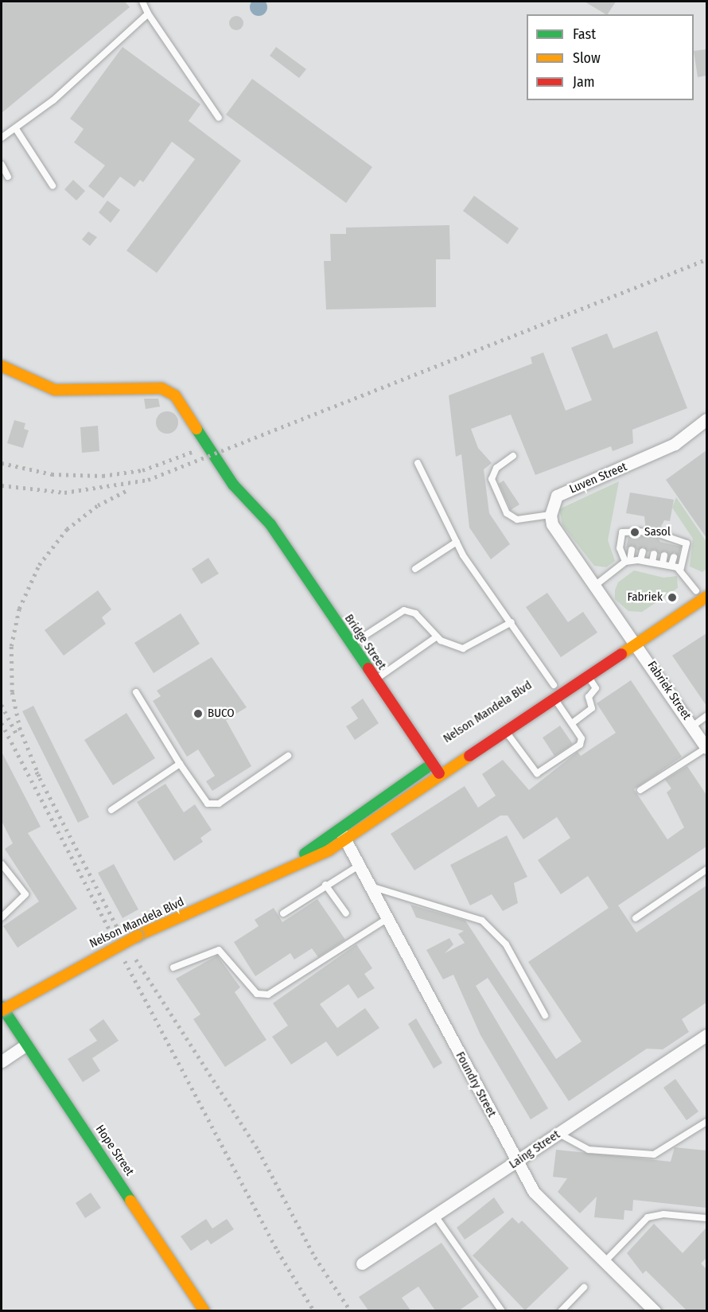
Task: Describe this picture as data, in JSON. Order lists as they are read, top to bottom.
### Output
{
  "streets": {
    "street": [
      "Luven Street",
      "Bridge Street",
      "Fabriek Street",
      "Nelson Mandela Blvd",
      "Foundry Street",
      "Laing Street",
      "Hope Street"
    ]
  },
  "crossings": [
    ["Bridge Street", "Nelson Mandela Blvd"],
    ["Fabriek Street", "Nelson Mandela Blvd"],
    ["Nelson Mandela Blvd", "Foundry Street"],
    ["Foundry Street", "Laing Street"]
  ],
  "places": ["Sasol", "Fabriek", "BUCO"],
  "legend": ["Fast", "Slow", "Jam"]
}
